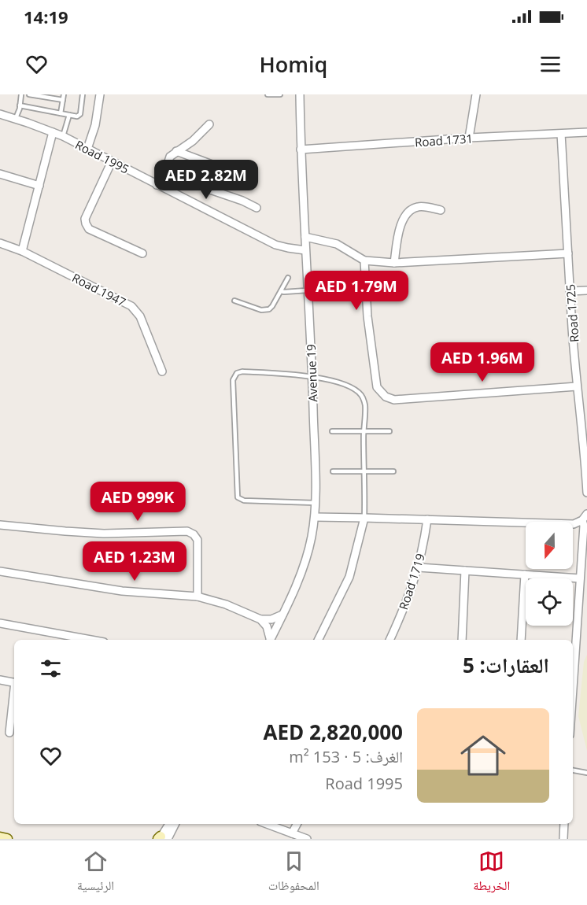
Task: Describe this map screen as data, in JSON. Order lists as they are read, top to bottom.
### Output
{
  "streets": {
    "street": [
      "Road 1731",
      "Road 1995",
      "Road 1947",
      "Road 1725",
      "Avenue 19",
      "Road 1719"
    ]
  },
  "crossings": [
    ["Road 1731", "Road 1725"],
    ["Road 1731", "Avenue 19"],
    ["Road 1995", "Avenue 19"]
  ],
  "north": "bottom",
  "page": {
    "status": "14:19",
    "header": "Homiq",
    "price": [
      "AED 2.82M",
      "AED 1.79M",
      "AED 1.96M",
      "AED 999K",
      "AED 1.23M"
    ],
    "heading": "العقارات: 5",
    "list": [
      {
        "name": "AED 2,820,000",
        "note": "الغرف: 5 · 153 m² · Road 1995"
      }
    ],
    "tabs": ["الخريطة", "المحفوظات", "الرئيسية"]
  }
}
